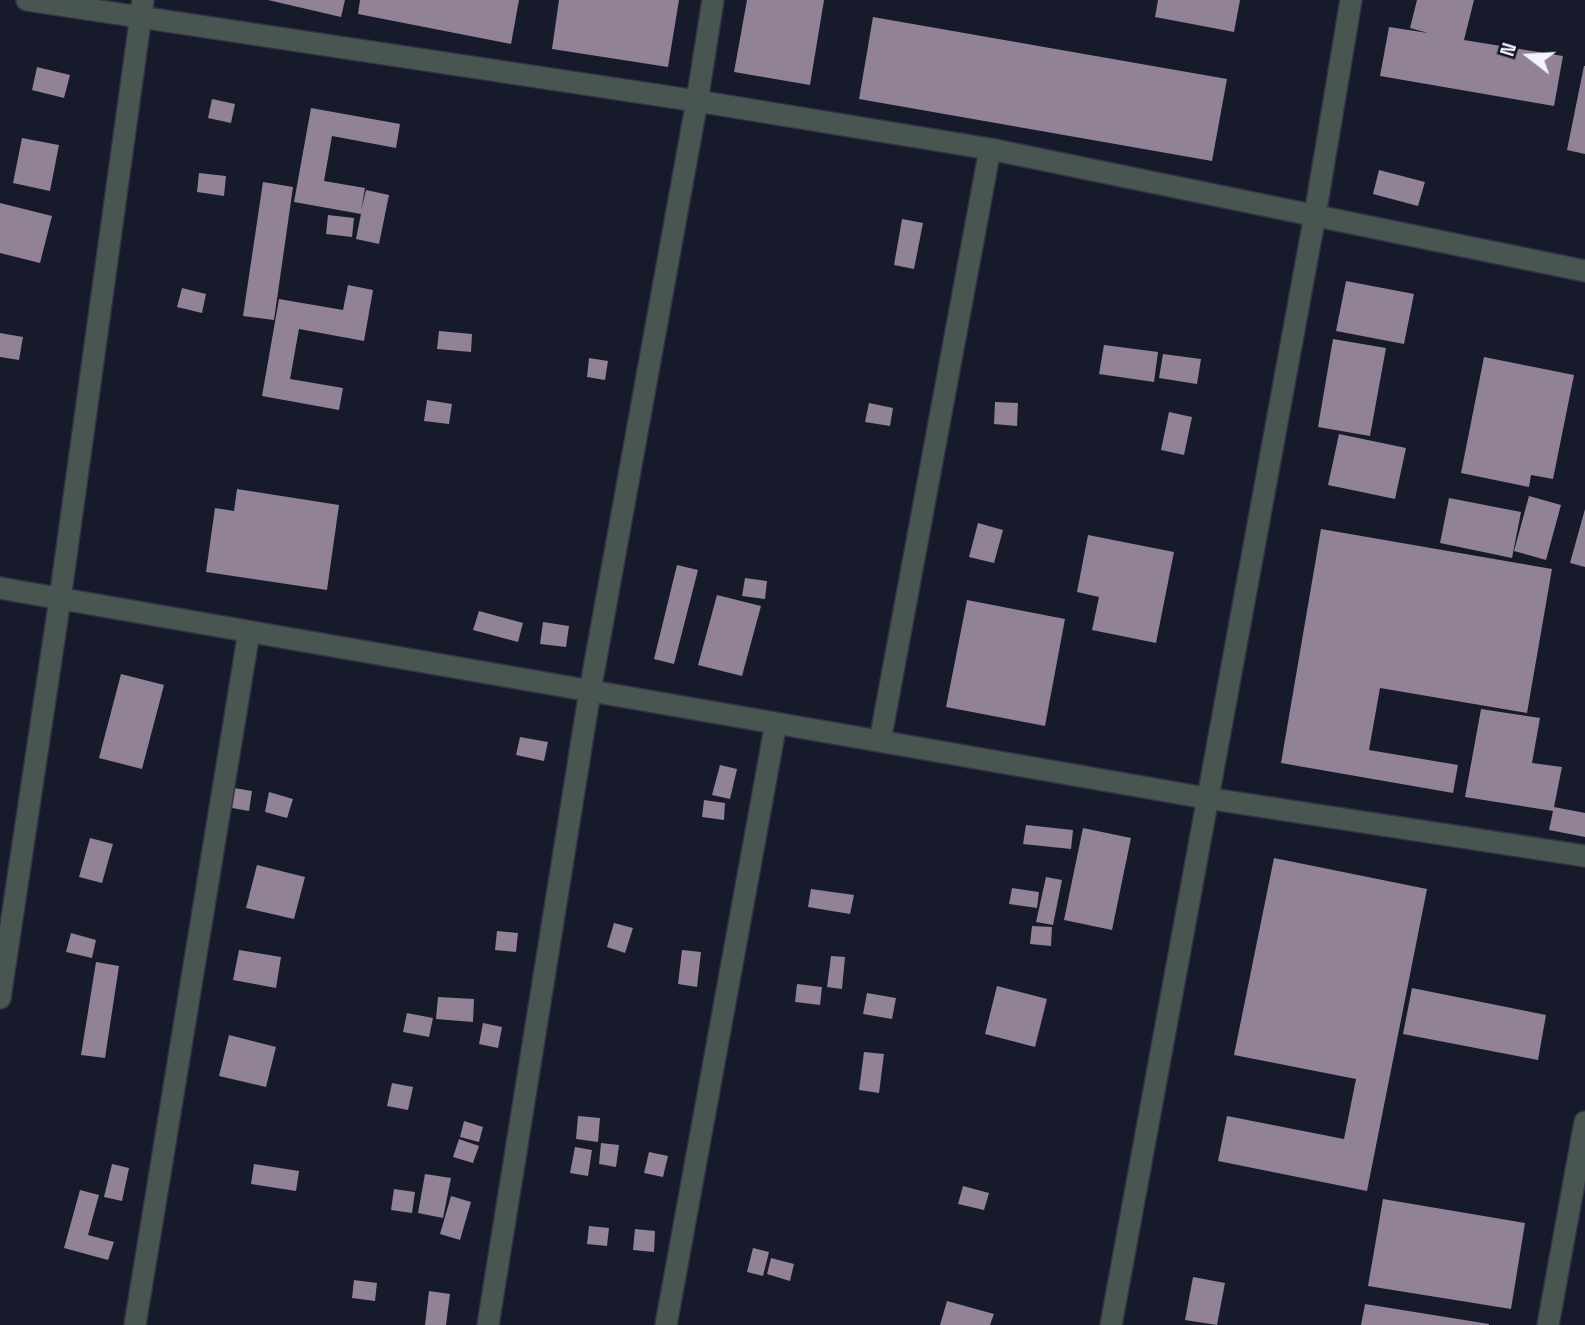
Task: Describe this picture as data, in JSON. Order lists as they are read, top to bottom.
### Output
{
  "north": "left"
}
